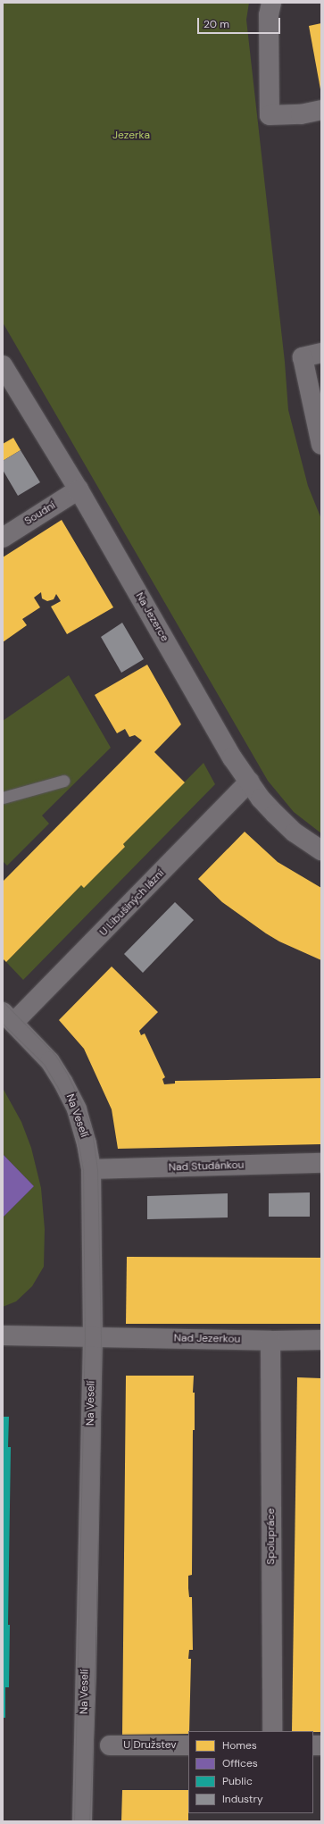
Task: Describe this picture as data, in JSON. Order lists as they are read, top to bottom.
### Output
{
  "streets": {
    "street": [
      "Soudní",
      "Na Jezerce",
      "U Libušiných lázní",
      "Na Veselí",
      "Nad Studánkou",
      "Nad Jezerkou",
      "Spolupráce",
      "U Družstev"
    ]
  },
  "crossings": [
    ["Soudní", "Na Jezerce"],
    ["Na Jezerce", "U Libušiných lázní"],
    ["U Libušiných lázní", "Na Veselí"],
    ["Na Veselí", "Nad Studánkou"],
    ["Na Veselí", "Nad Jezerkou"],
    ["Nad Jezerkou", "Spolupráce"]
  ],
  "parks": ["Jezerka"],
  "legend": [
    "Homes",
    "Offices",
    "Public",
    "Industry"
  ],
  "scale_bar": "20 m"
}
